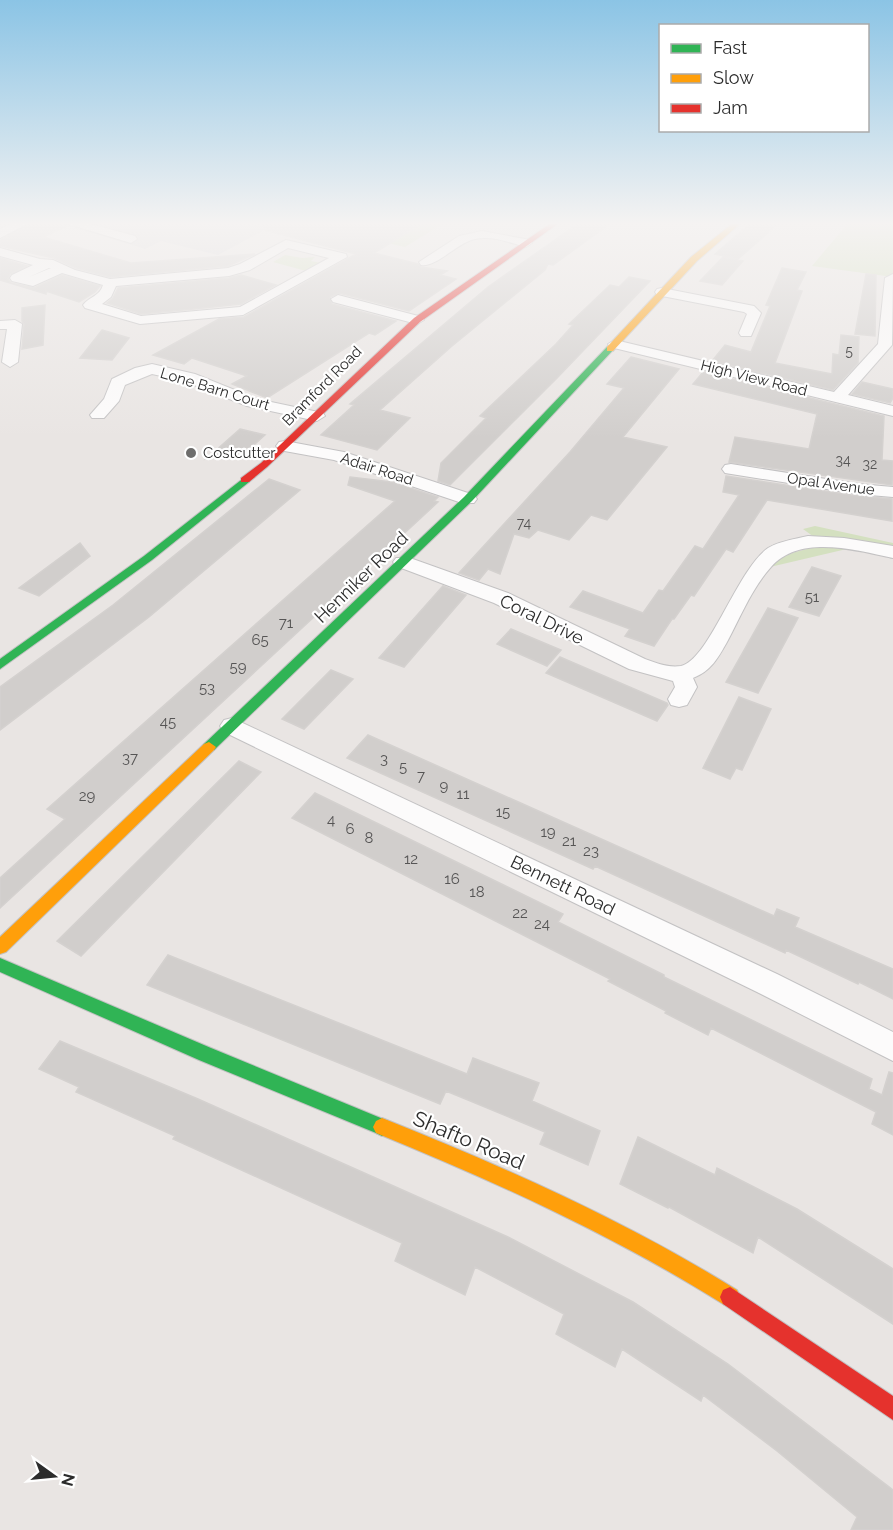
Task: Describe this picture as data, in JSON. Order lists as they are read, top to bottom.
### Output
{
  "streets": {
    "street": [
      "High View Road",
      "Bramford Road",
      "Lone Barn Court",
      "Adair Road",
      "Opal Avenue",
      "Henniker Road",
      "Coral Drive",
      "Bennett Road",
      "Shafto Road"
    ]
  },
  "crossings": [
    ["High View Road", "Henniker Road"],
    ["Bramford Road", "Lone Barn Court"],
    ["Bramford Road", "Adair Road"],
    ["Adair Road", "Henniker Road"],
    ["Henniker Road", "Coral Drive"],
    ["Henniker Road", "Bennett Road"]
  ],
  "places": ["Costcutter"],
  "house_numbers": [
    "5",
    "34",
    "32",
    "74",
    "51",
    "71",
    "65",
    "59",
    "53",
    "45",
    "37",
    "3",
    "5",
    "7",
    "9",
    "11",
    "29",
    "15",
    "4",
    "6",
    "19",
    "8",
    "21",
    "23",
    "12",
    "16",
    "18",
    "22",
    "24"
  ],
  "legend": ["Fast", "Slow", "Jam"],
  "north": "right"
}
